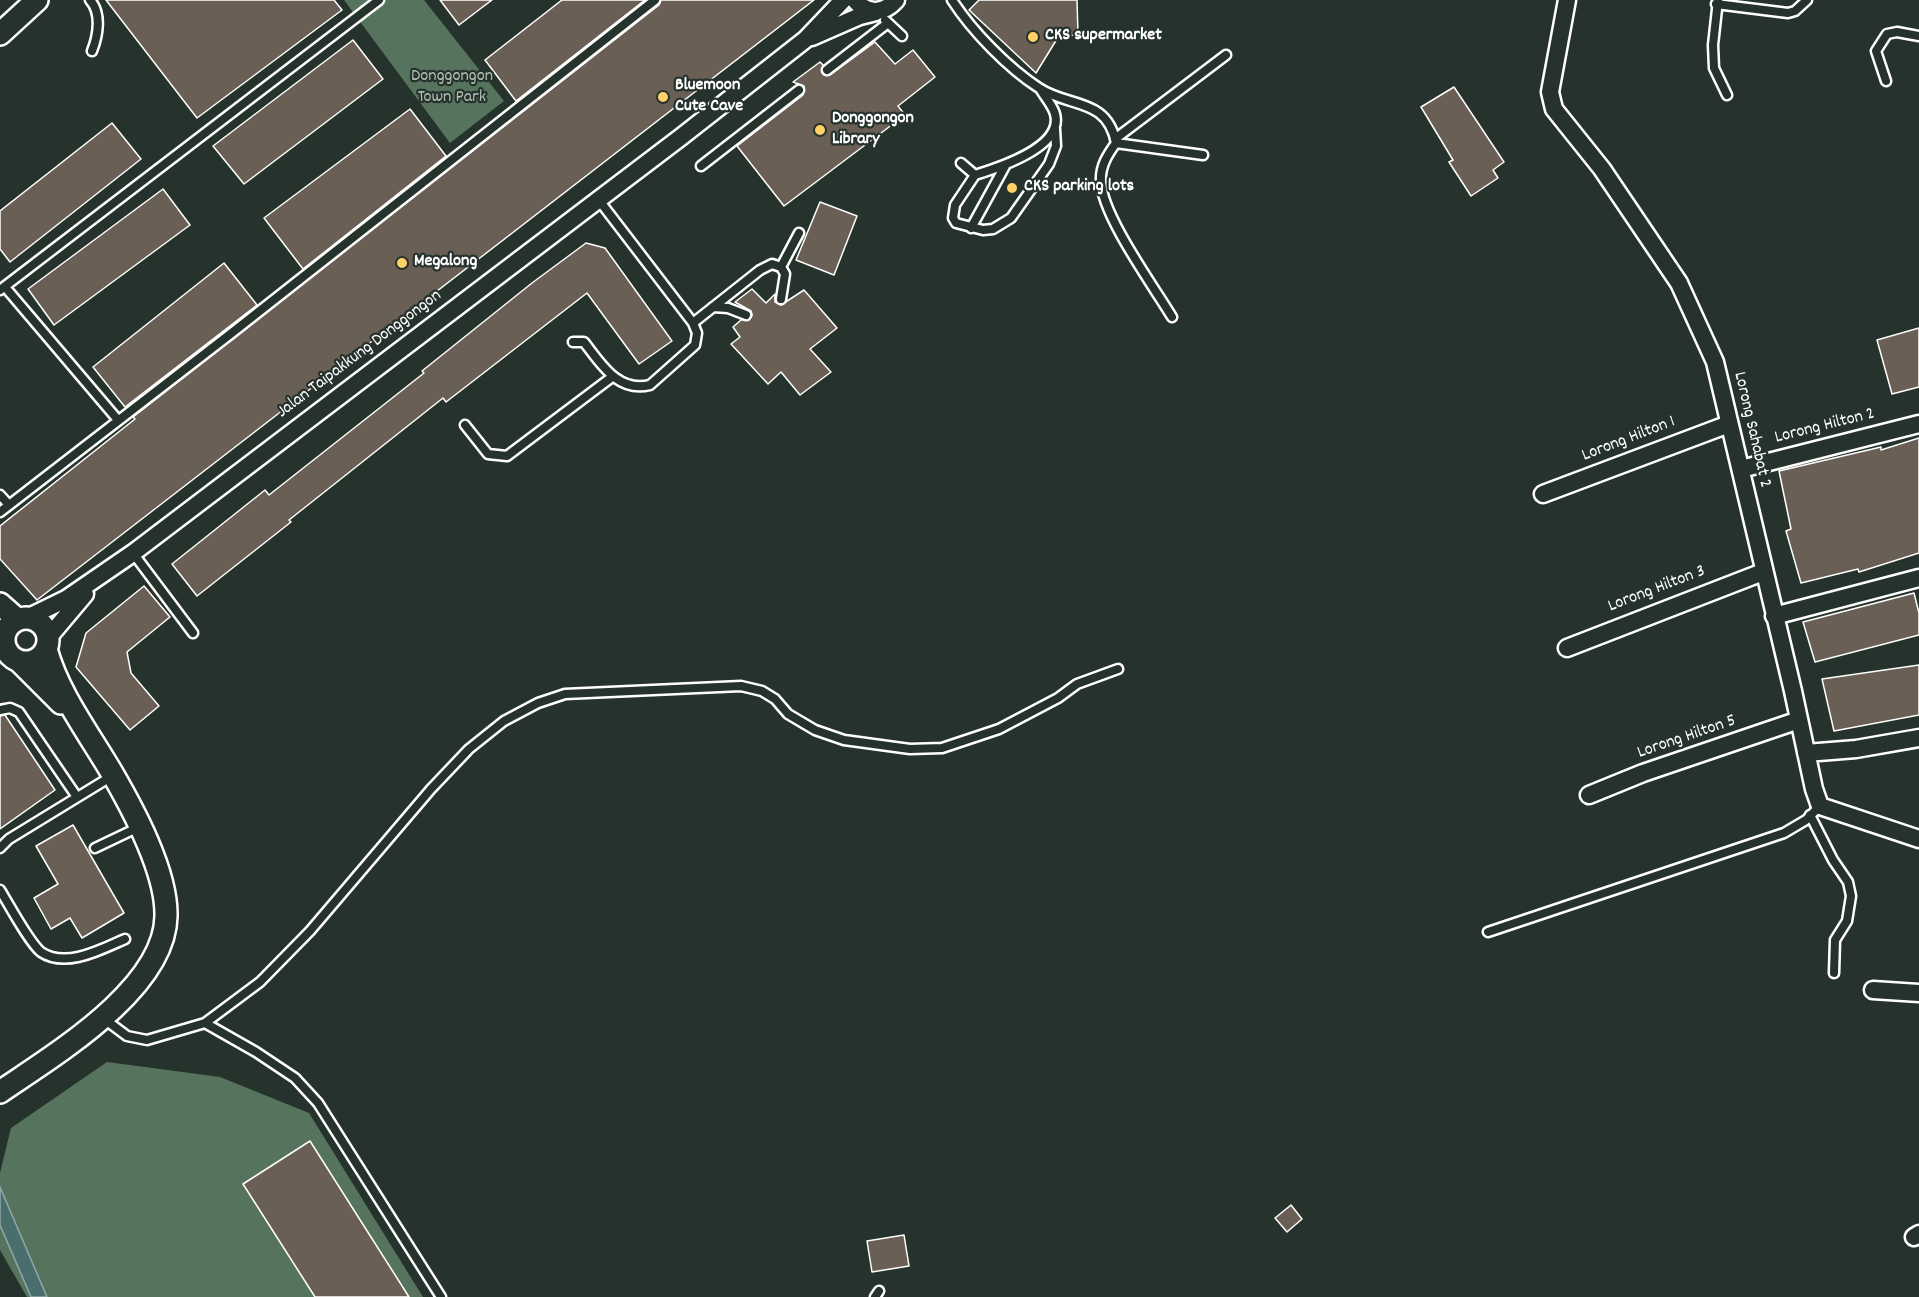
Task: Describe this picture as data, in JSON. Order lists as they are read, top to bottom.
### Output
{
  "streets": {
    "street": [
      "Jalan Taipakkung Donggongon",
      "Lorong Hilton 2",
      "Lorong Sahabat 2",
      "Lorong Hilton 1",
      "Lorong Hilton 3",
      "Lorong Hilton 5"
    ]
  },
  "crossings": [
    ["Lorong Hilton 2", "Lorong Sahabat 2"],
    ["Lorong Sahabat 2", "Lorong Hilton 1"],
    ["Lorong Sahabat 2", "Lorong Hilton 3"],
    ["Lorong Sahabat 2", "Lorong Hilton 5"]
  ],
  "parks": ["Donggongon Town Park"],
  "places": [
    "CKS supermarket",
    "Bluemoon Cute Cave",
    "Donggongon Library",
    "CKS parking lots",
    "Megalong"
  ]
}
